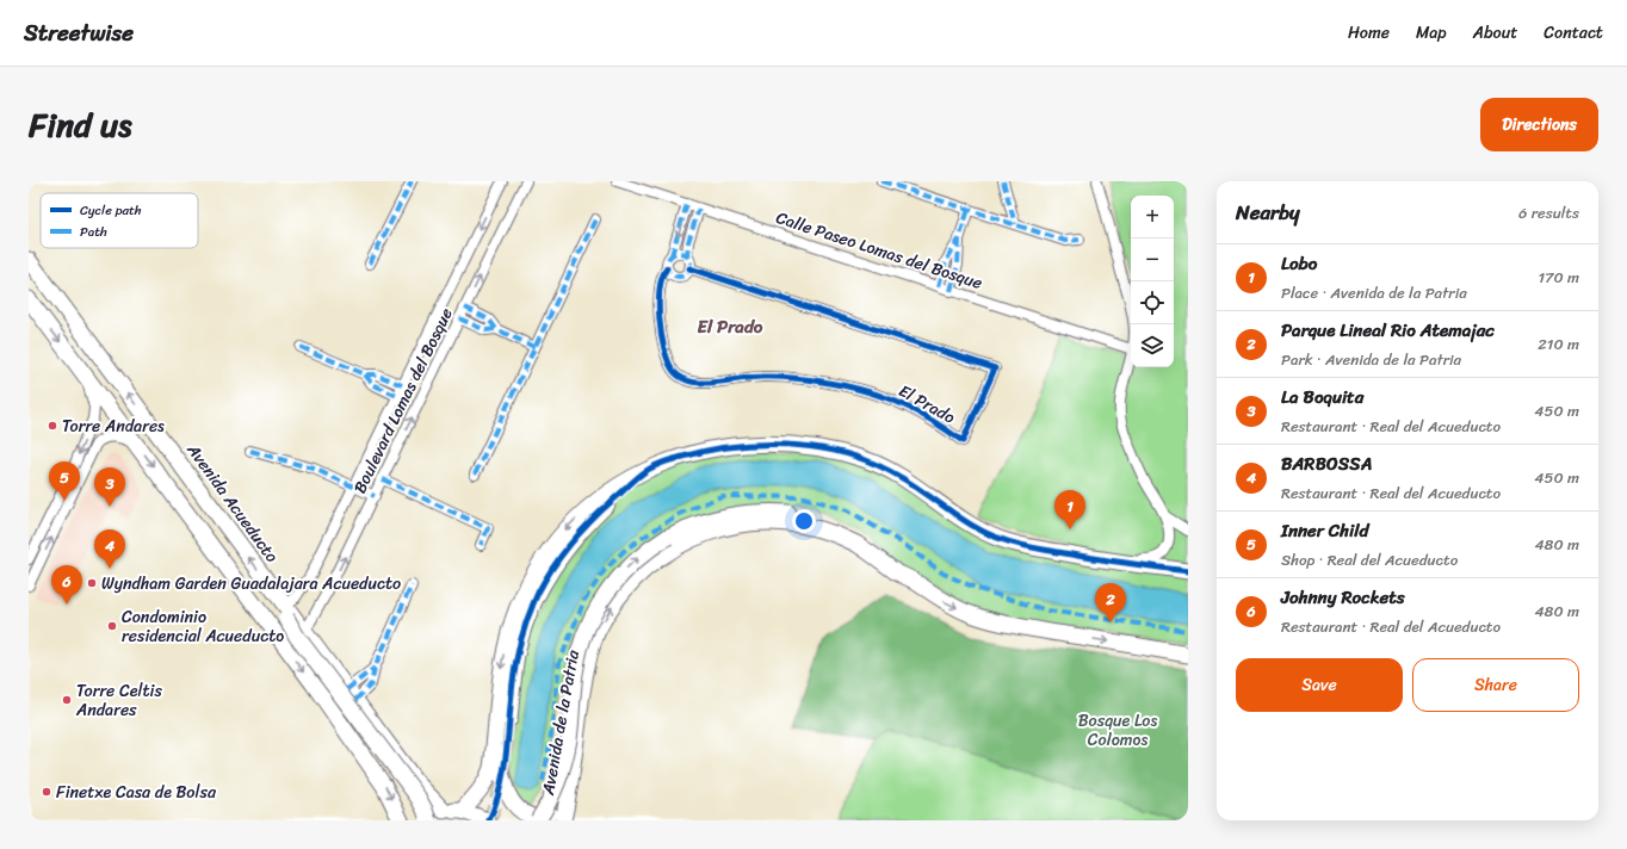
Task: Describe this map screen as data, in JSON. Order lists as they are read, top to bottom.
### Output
{
  "streets": {
    "main road": ["Avenida Acueducto", "Avenida de la Patria"],
    "street": ["Calle Paseo Lomas del Bosque", "Boulevard Lomas del Bosque", "El Prado"]
  },
  "crossings": [
    ["Boulevard Lomas del Bosque", "Avenida Acueducto"]
  ],
  "districts": ["El Prado"],
  "parks": ["Bosque Los Colomos"],
  "places": [
    "Torre Andares",
    "Wyndham Garden Guadalajara Acueducto",
    "Condominio residencial Acueducto",
    "Torre Celtis Andares",
    "Finetxe Casa de Bolsa"
  ],
  "legend": ["Cycle path", "Path"],
  "page": {
    "header": "Streetwise",
    "nav": [
      "Home",
      "Map",
      "About",
      "Contact"
    ],
    "title": "Find us",
    "buttons": [
      "Directions",
      ["Save", "Share"]
    ],
    "heading": ["Nearby", "6 results"],
    "map_buttons": ["+", "−"],
    "list": [
      {
        "mark": "1",
        "name": "Lobo",
        "note": "Place · Avenida de la Patria",
        "value": "170 m"
      },
      {
        "mark": "2",
        "name": "Parque Lineal Rio Atemajac",
        "note": "Park · Avenida de la Patria",
        "value": "210 m"
      },
      {
        "mark": "3",
        "name": "La Boquita",
        "note": "Restaurant · Real del Acueducto",
        "value": "450 m"
      },
      {
        "mark": "4",
        "name": "BARBOSSA",
        "note": "Restaurant · Real del Acueducto",
        "value": "450 m"
      },
      {
        "mark": "5",
        "name": "Inner Child",
        "note": "Shop · Real del Acueducto",
        "value": "480 m"
      },
      {
        "mark": "6",
        "name": "Johnny Rockets",
        "note": "Restaurant · Real del Acueducto",
        "value": "480 m"
      }
    ],
    "pins": [
      "5",
      "3",
      "1",
      "4",
      "6",
      "2"
    ]
  }
}
